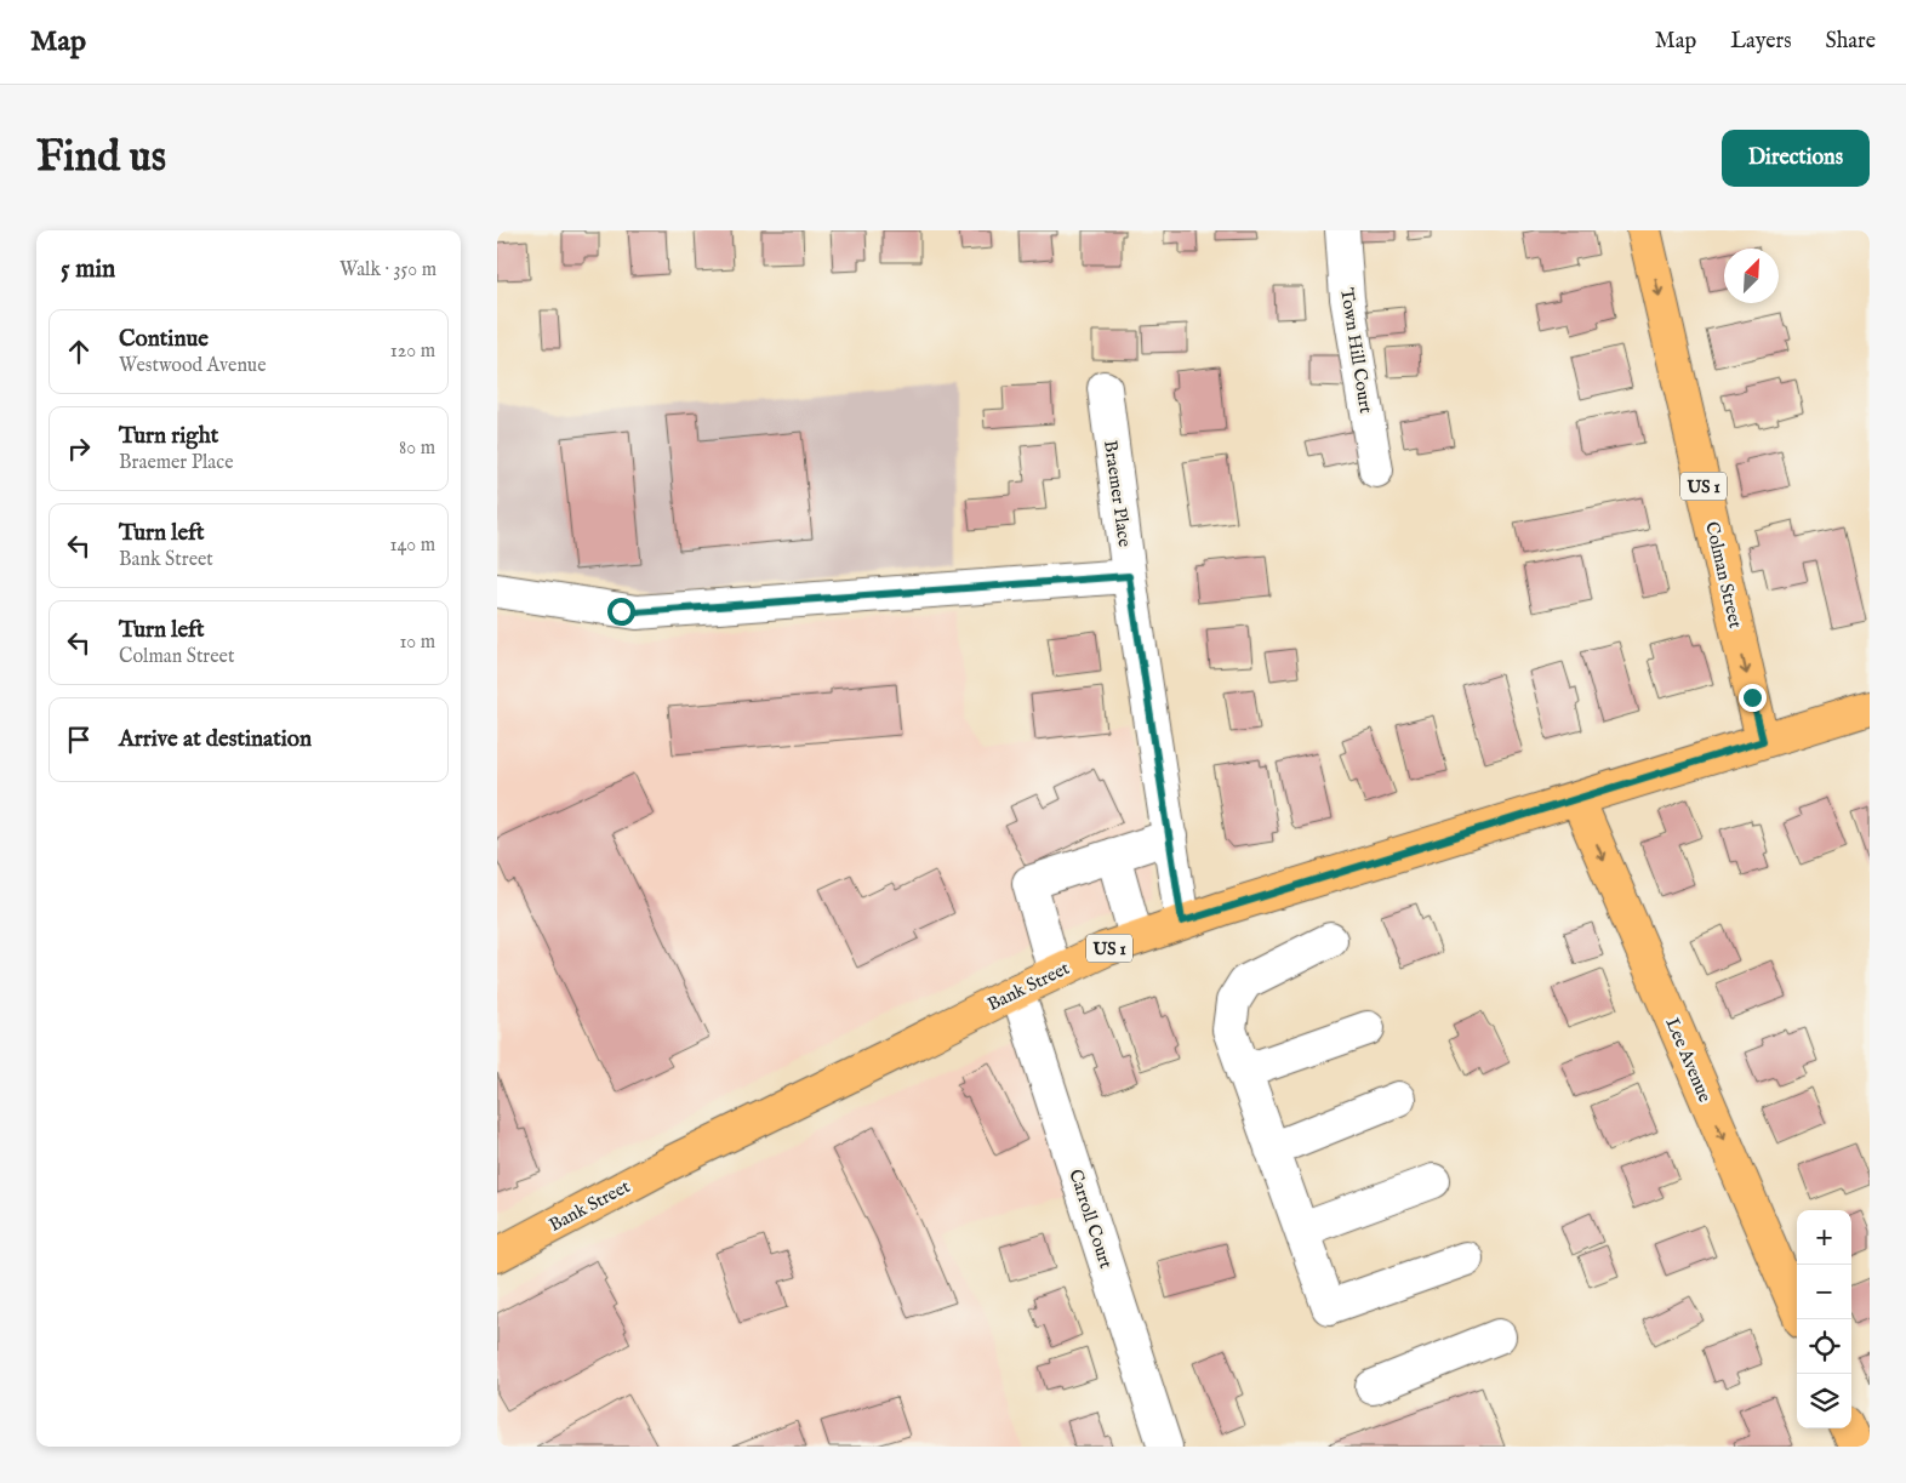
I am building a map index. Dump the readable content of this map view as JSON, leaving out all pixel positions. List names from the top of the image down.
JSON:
{
  "streets": {
    "main road": [
      "US 1",
      "Colman Street",
      "Bank Street",
      "Lee Avenue"
    ],
    "street": ["Town Hill Court", "Braemer Place", "Carroll Court"]
  },
  "crossings": [
    ["Braemer Place", "Bank Street"],
    ["Colman Street", "Bank Street"],
    ["Bank Street", "Lee Avenue"],
    ["Bank Street", "Carroll Court"]
  ],
  "one_way": ["Colman Street", "Lee Avenue"],
  "north": "top right",
  "page": {
    "header": "Map",
    "nav": ["Map", "Layers", "Share"],
    "buttons": "Directions",
    "title": "Find us",
    "heading": ["5 min", "Walk · 350 m"],
    "list": [
      ["Continue", "Westwood Avenue", "120 m"],
      ["Turn right", "Braemer Place", "80 m"],
      ["Turn left", "Bank Street", "140 m"],
      ["Turn left", "Colman Street", "10 m"],
      "Arrive at destination"
    ],
    "map_buttons": ["+", "−"]
  }
}
